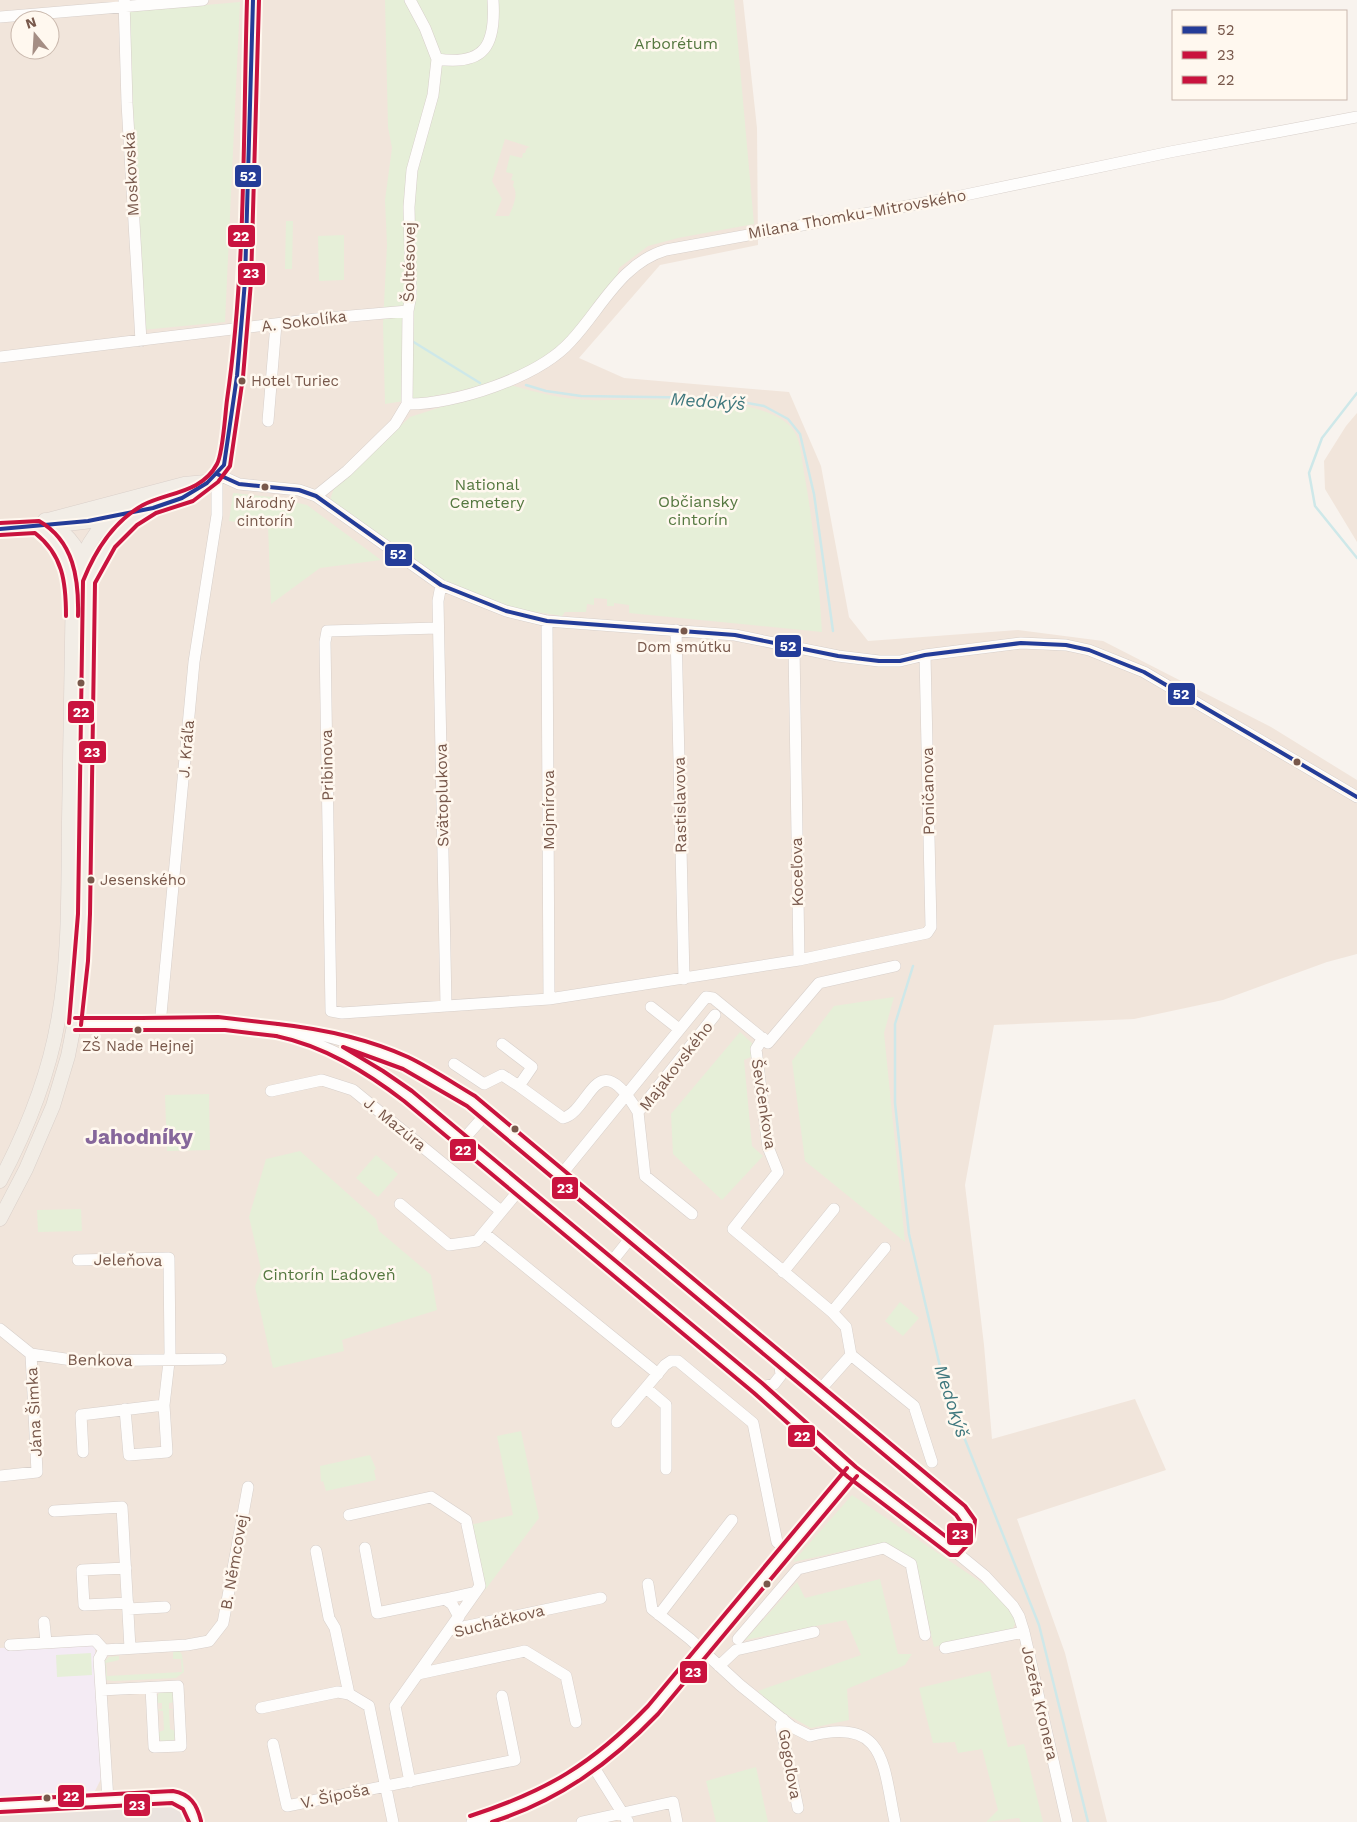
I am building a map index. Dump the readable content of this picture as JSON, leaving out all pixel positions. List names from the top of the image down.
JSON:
{
  "streets": {
    "street": [
      "Moskovská",
      "Milana Thomku-Mitrovského",
      "Šoltésovej",
      "A. Sokolíka",
      "J. Kráľa",
      "Pribinova",
      "Poničanova",
      "Svätoplukova",
      "Rastislavova",
      "Mojmírova",
      "Koceľova",
      "Majakovského",
      "Ševčenkova",
      "J. Mazúra",
      "Jeleňova",
      "Benkova",
      "Jána Šimka",
      "B. Němcovej",
      "Sucháčkova",
      "Jozefa Kronera",
      "Gogoľova",
      "V. Šípoša"
    ]
  },
  "crossings": [
    ["Moskovská", "A. Sokolíka"],
    ["Milana Thomku-Mitrovského", "Šoltésovej"],
    ["Šoltésovej", "A. Sokolíka"],
    ["Pribinova", "Svätoplukova"],
    ["Poničanova", "Koceľova"],
    ["Jeleňova", "Benkova"],
    ["Benkova", "Jána Šimka"]
  ],
  "districts": ["Jahodníky"],
  "water": ["Medokýš"],
  "parks": [
    "Arborétum",
    "National Cemetery",
    "Občiansky cintorín",
    "Cintorín Ľadoveň"
  ],
  "places": [
    "Hotel Turiec",
    "Národný cintorín",
    "Dom smútku",
    "Jesenského",
    "ZŠ Nade Hejnej"
  ],
  "lines": ["transit line 52", "transit line 23", "transit line 22"],
  "legend": ["52", "23", "22"],
  "north": "top"
}
